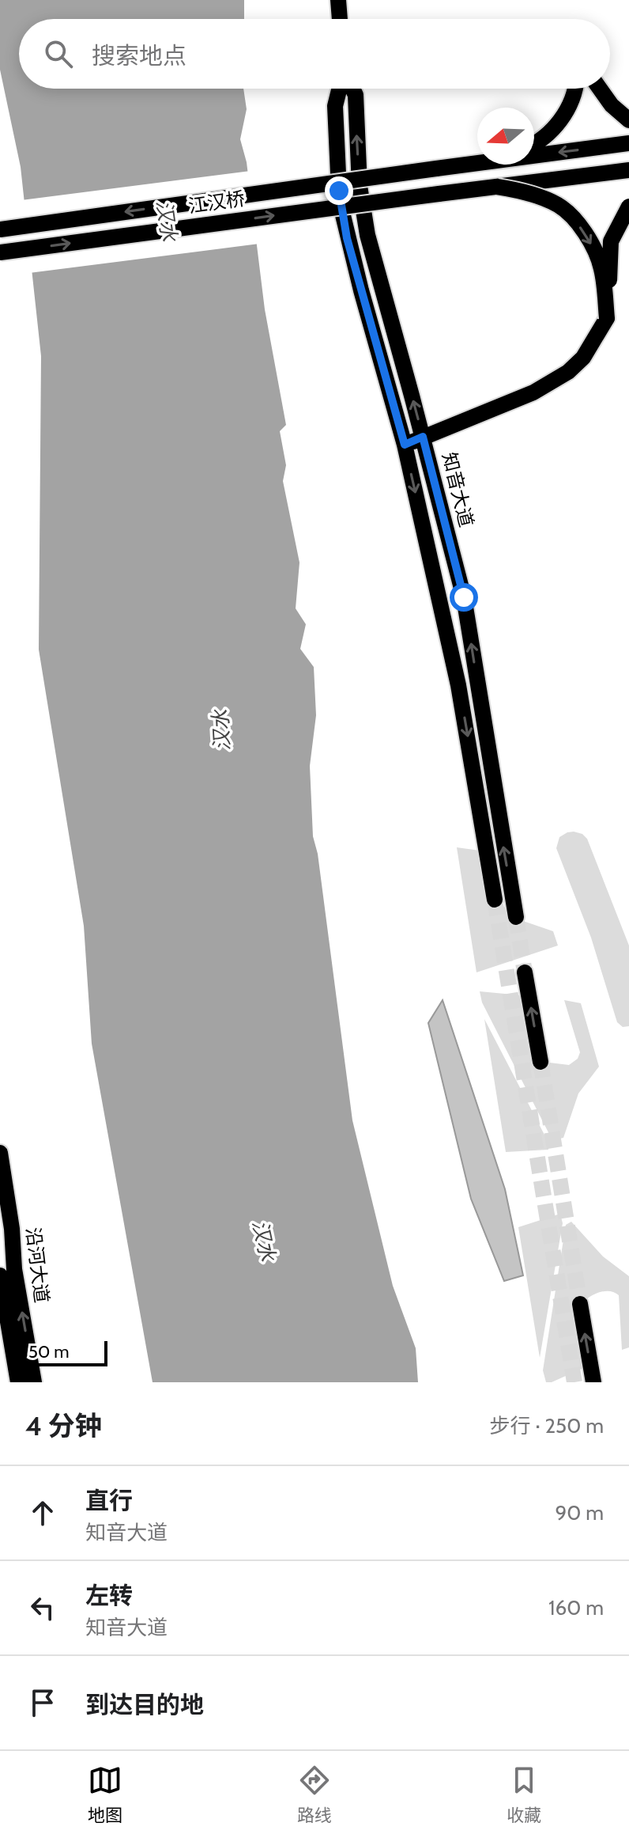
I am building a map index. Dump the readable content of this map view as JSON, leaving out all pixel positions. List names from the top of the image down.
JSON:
{
  "streets": {
    "main road": ["江汉桥", "知音大道", "沿河大道"]
  },
  "water": ["汉水"],
  "scale_bar": "50 m",
  "north": "left",
  "page": {
    "search": "搜索地点",
    "scale": "50 m",
    "heading": ["4 分钟", "步行 · 250 m"],
    "list": [
      ["直行", "知音大道", "90 m"],
      ["左转", "知音大道", "160 m"],
      "到达目的地"
    ],
    "nav": ["地图", "路线", "收藏"]
  }
}
